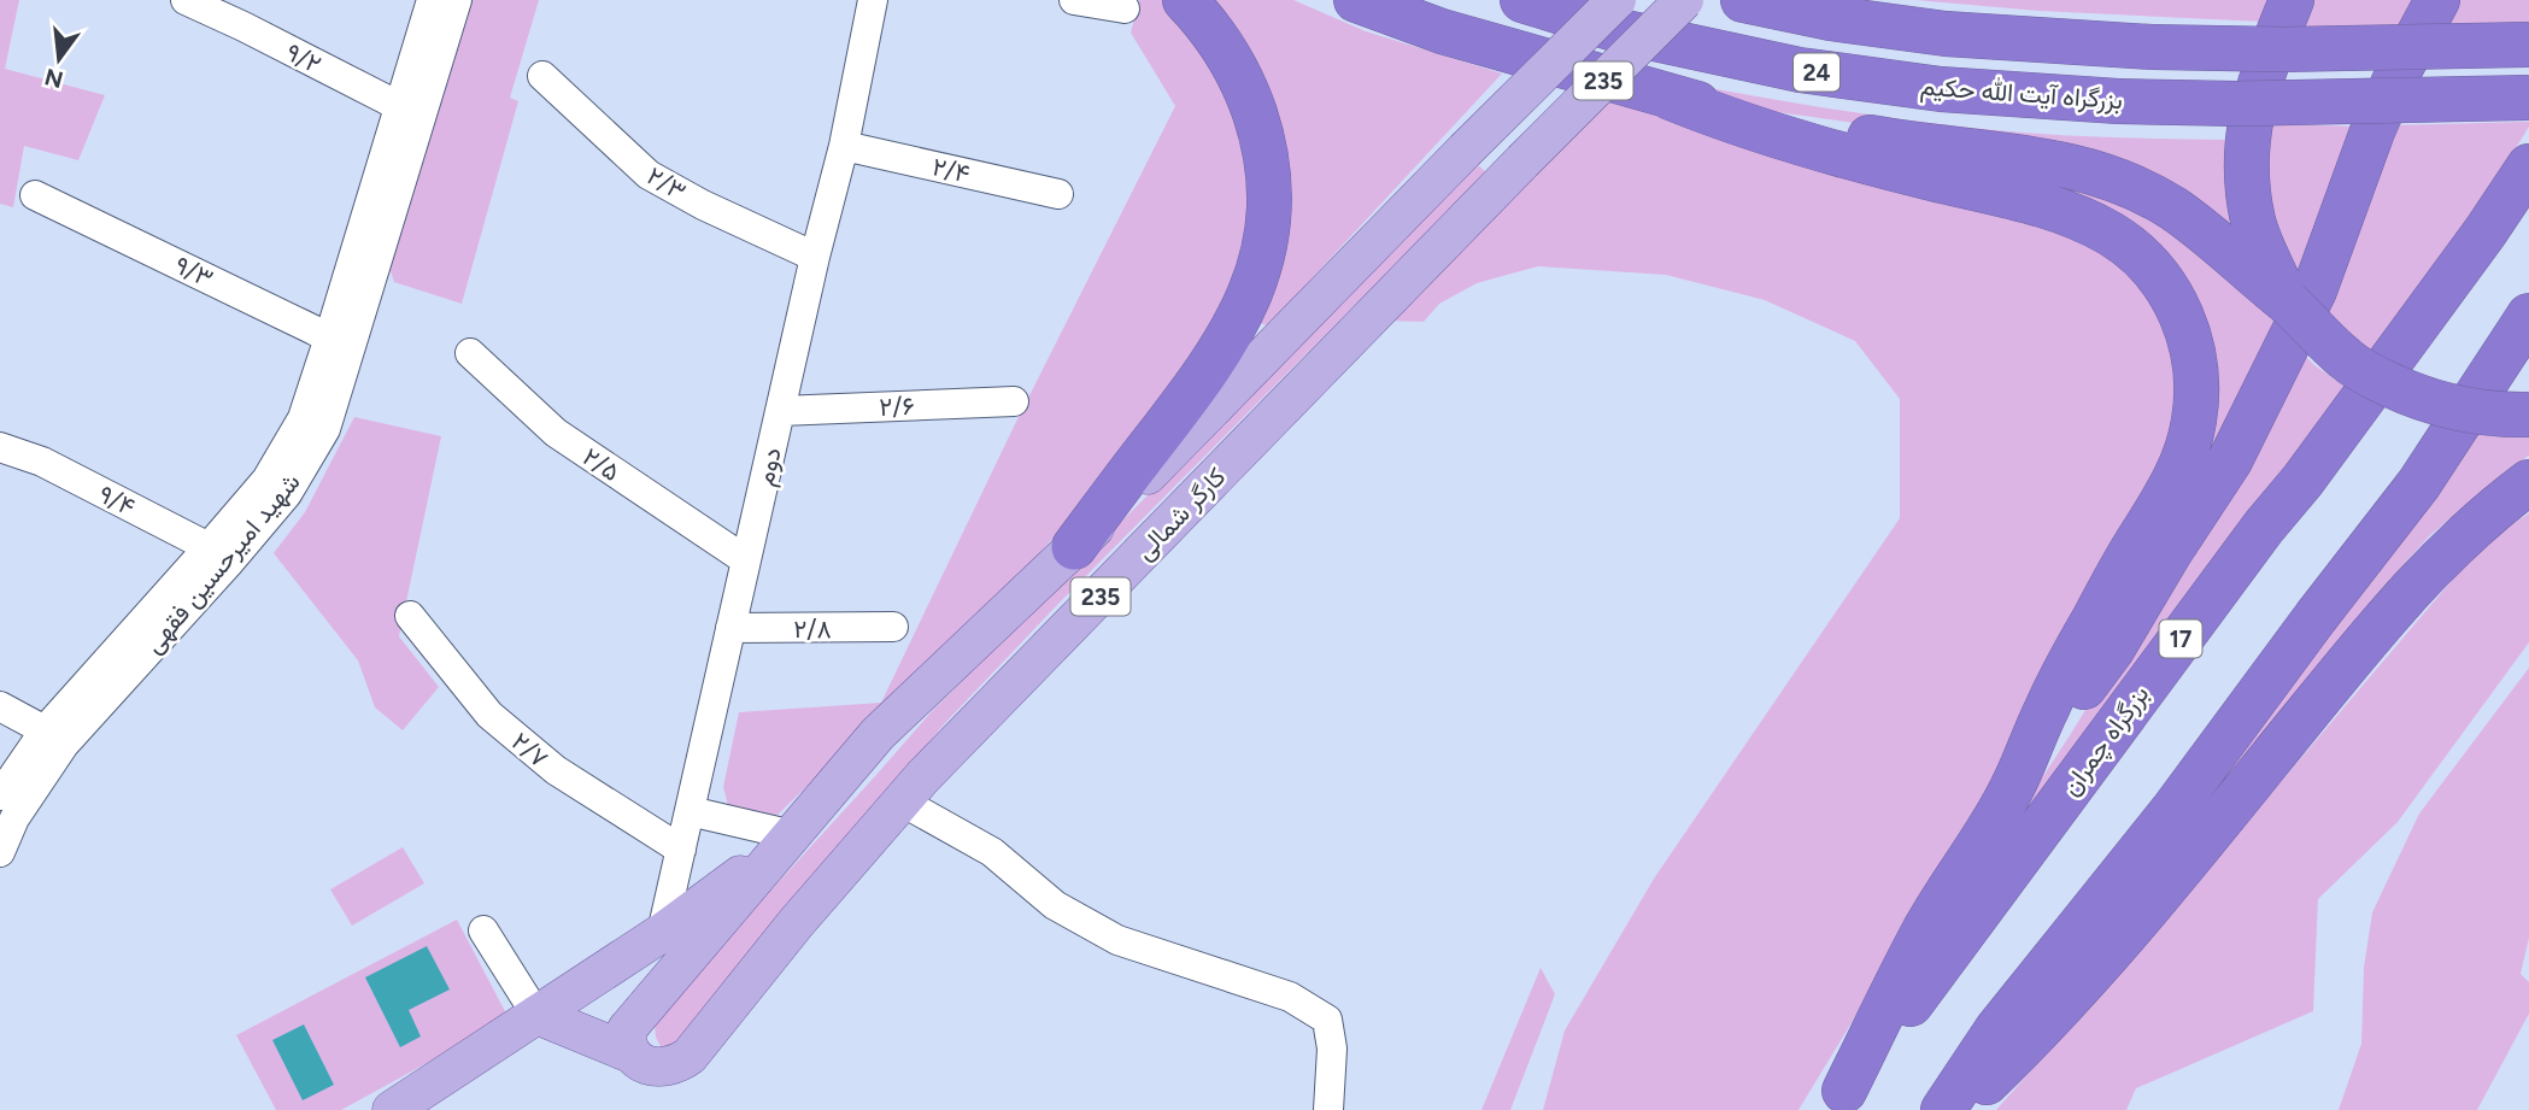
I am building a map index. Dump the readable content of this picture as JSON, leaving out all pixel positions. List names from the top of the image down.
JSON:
{
  "streets": {
    "highway": [
      "24",
      "بزرگراه آیت الله حکیم",
      "17",
      "بزرگراه چمران"
    ],
    "main road": ["235", "کارگر شمالی"],
    "street": [
      "۹/۲",
      "۲/۴",
      "۲/۳",
      "۹/۳",
      "۲/۶",
      "۲/۵",
      "دوم",
      "۹/۴",
      "شهید امیرحسین فقهی",
      "۲/۸",
      "۲/۷"
    ]
  },
  "crossings": [
    ["۹/۲", "شهید امیرحسین فقهی"],
    ["۲/۴", "دوم"],
    ["۲/۳", "دوم"],
    ["۹/۳", "شهید امیرحسین فقهی"],
    ["۲/۶", "دوم"],
    ["۲/۵", "دوم"],
    ["دوم", "۲/۸"],
    ["دوم", "۲/۷"],
    ["۹/۴", "شهید امیرحسین فقهی"]
  ],
  "north": "bottom"
}
